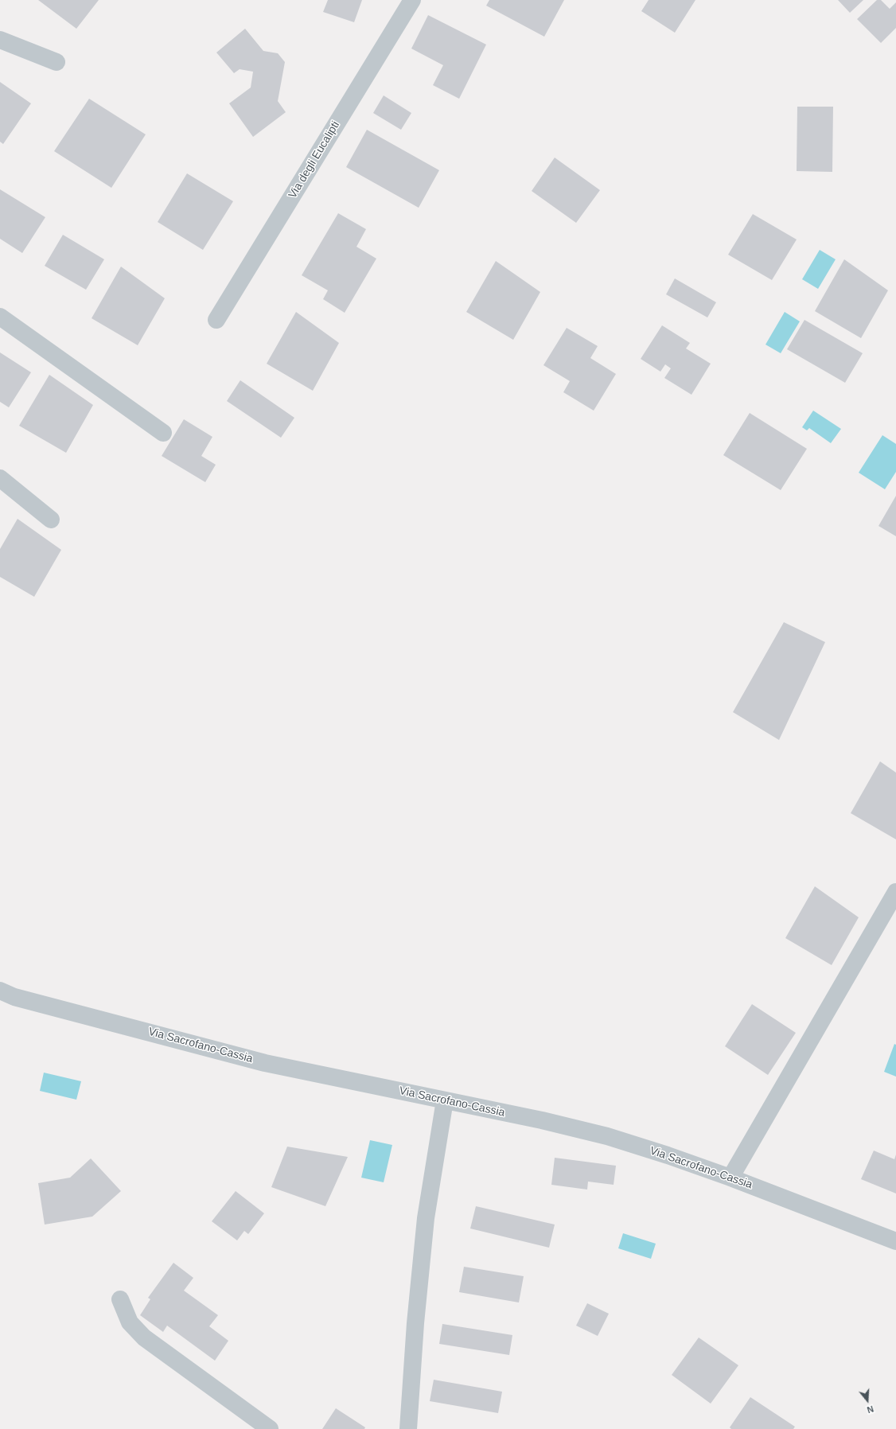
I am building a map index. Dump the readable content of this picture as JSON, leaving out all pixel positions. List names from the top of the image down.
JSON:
{
  "streets": {
    "street": ["Via degli Eucalipti", "Via Sacrofano-Cassia"]
  },
  "north": "bottom"
}
